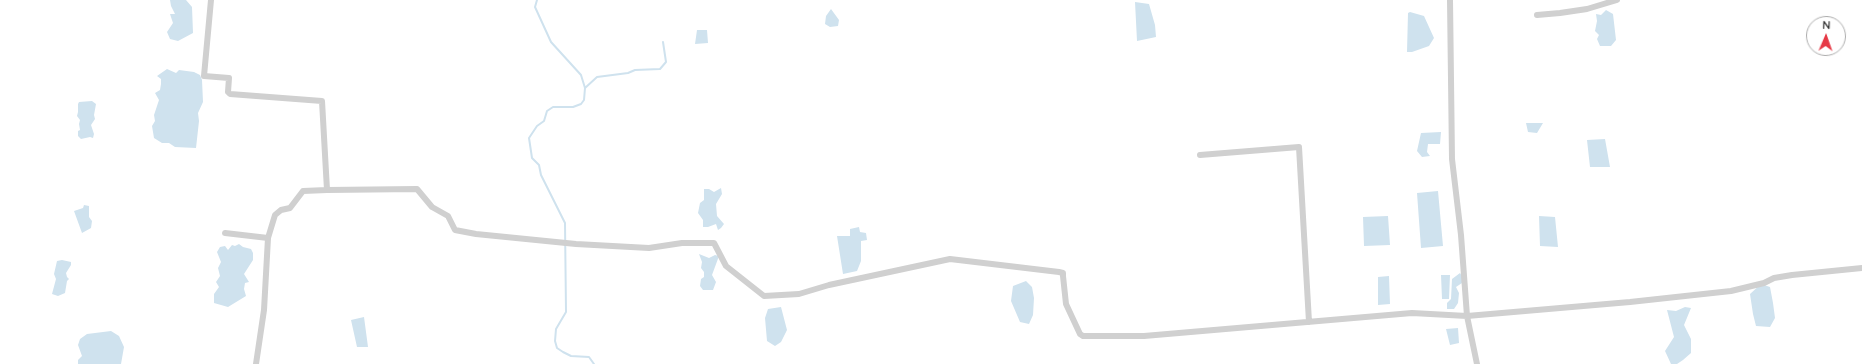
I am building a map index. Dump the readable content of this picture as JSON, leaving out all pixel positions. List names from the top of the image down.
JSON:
{
  "north": "top"
}
